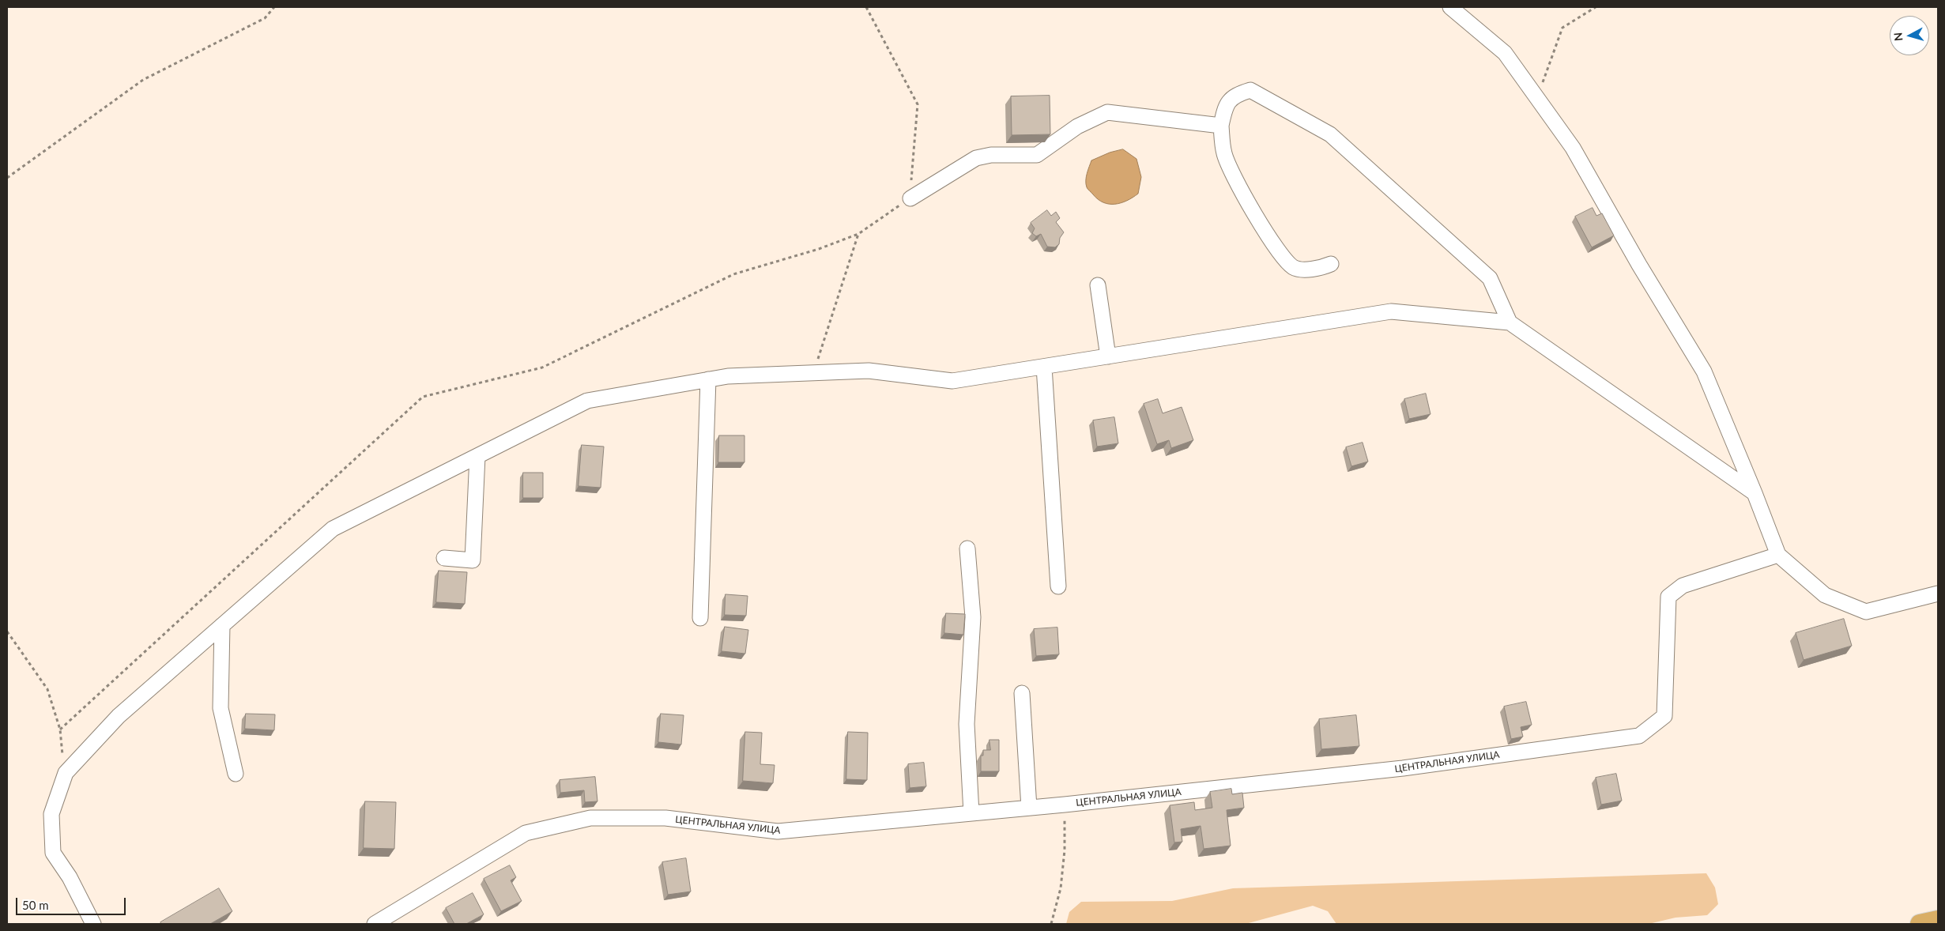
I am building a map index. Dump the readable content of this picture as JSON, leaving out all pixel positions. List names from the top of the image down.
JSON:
{
  "streets": {
    "street": ["ЦЕНТРАЛЬНАЯ УЛИЦА"]
  },
  "scale_bar": "50 m",
  "north": "left"
}
